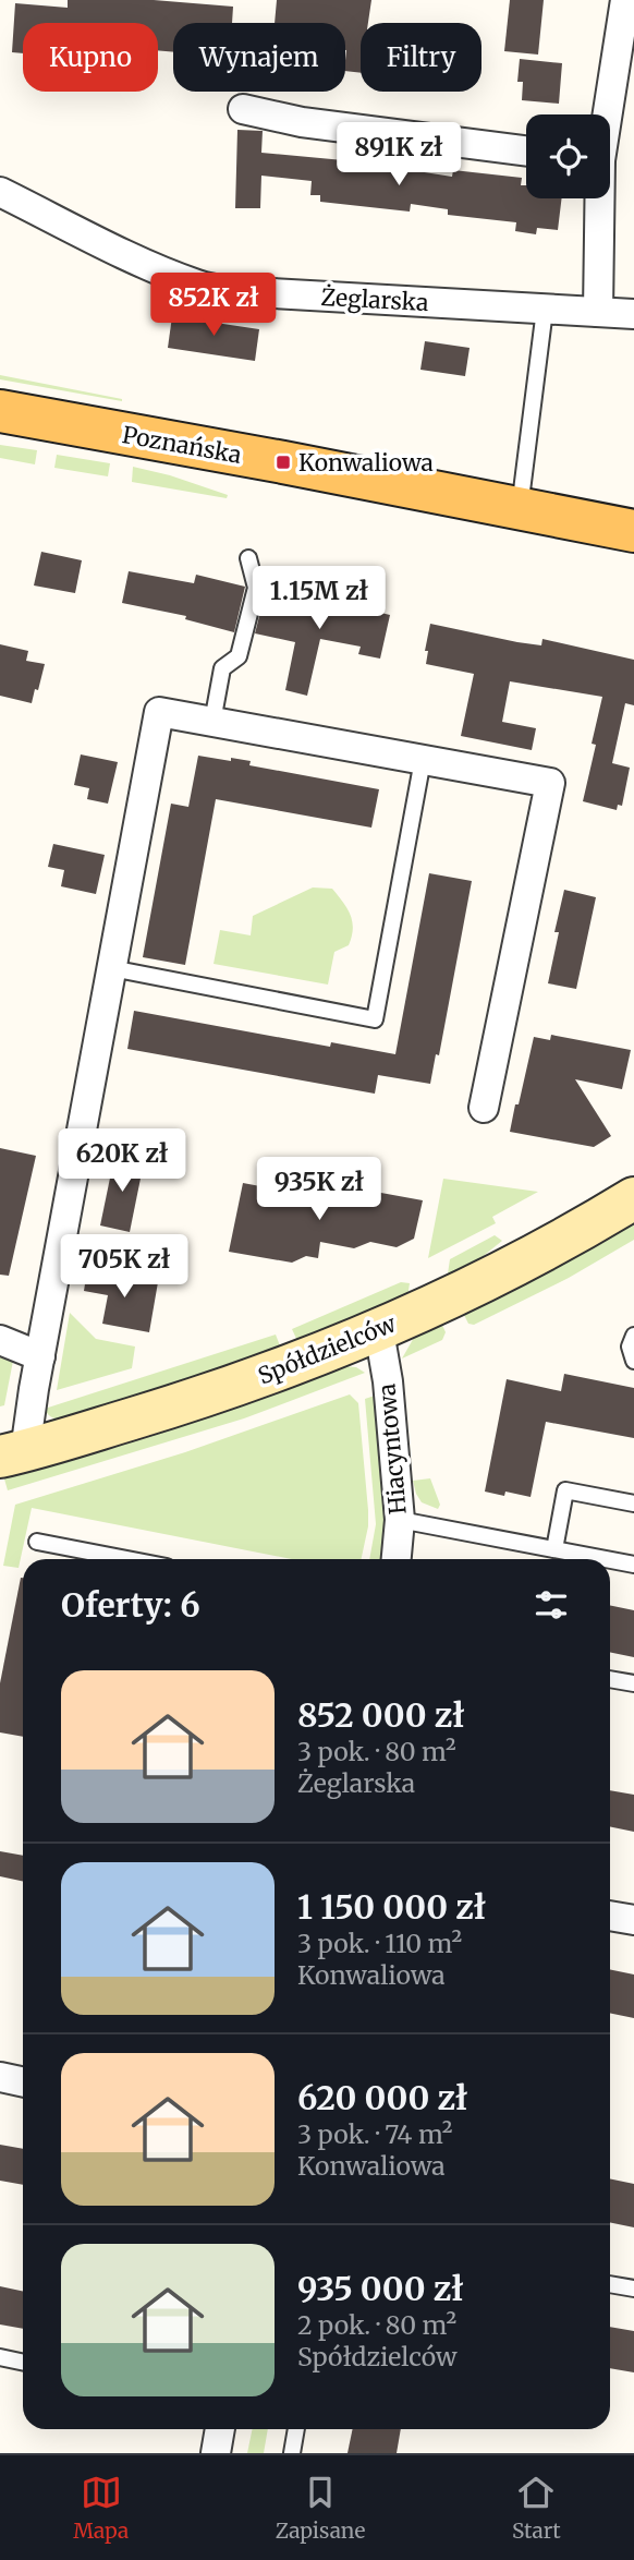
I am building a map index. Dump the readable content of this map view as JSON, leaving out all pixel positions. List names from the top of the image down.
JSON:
{
  "streets": {
    "main road": ["Poznańska"],
    "street": ["Żeglarska", "Spółdzielców", "Hiacyntowa"]
  },
  "crossings": [
    ["Spółdzielców", "Hiacyntowa"]
  ],
  "places": {
    "transit": ["Konwaliowa"]
  },
  "page": {
    "chip": ["Kupno", "Wynajem", "Filtry"],
    "price": [
      "891K zł",
      "852K zł",
      "1.15M zł",
      "620K zł",
      "935K zł",
      "705K zł"
    ],
    "heading": "Oferty: 6",
    "list": [
      {
        "name": "852 000 zł",
        "note": "3 pok. · 80 m² · Żeglarska"
      },
      {
        "name": "1 150 000 zł",
        "note": "3 pok. · 110 m² · Konwaliowa"
      },
      {
        "name": "620 000 zł",
        "note": "3 pok. · 74 m² · Konwaliowa"
      },
      {
        "name": "935 000 zł",
        "note": "2 pok. · 80 m² · Spółdzielców"
      }
    ],
    "tabs": ["Mapa", "Zapisane", "Start"]
  }
}
